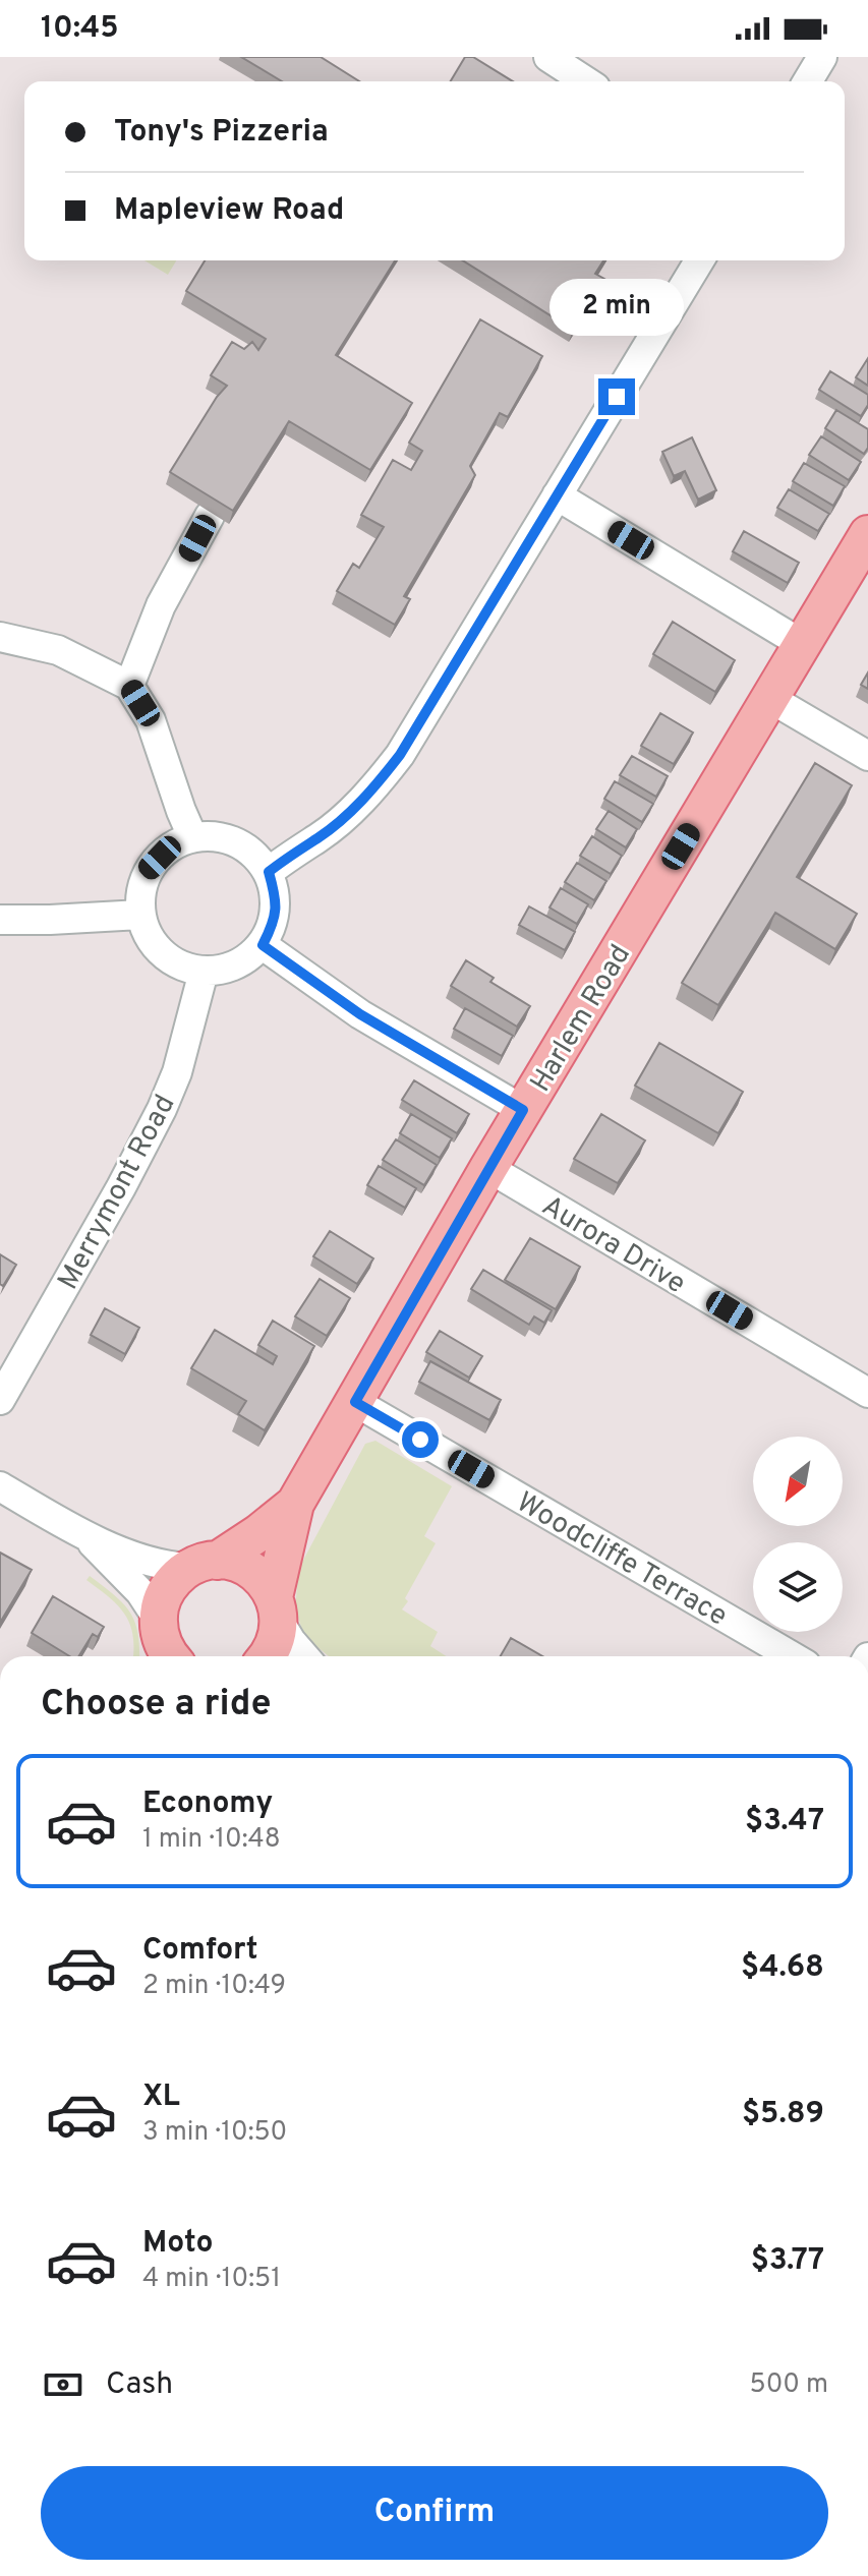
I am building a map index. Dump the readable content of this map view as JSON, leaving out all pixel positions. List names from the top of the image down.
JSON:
{
  "streets": {
    "main road": ["Harlem Road"],
    "street": ["Merrymont Road", "Aurora Drive", "Woodcliffe Terrace"]
  },
  "crossings": [
    ["Harlem Road", "Aurora Drive"],
    ["Harlem Road", "Woodcliffe Terrace"]
  ],
  "north": "bottom left",
  "page": {
    "status": "10:45",
    "banner": ["Tony's Pizzeria", "Mapleview Road"],
    "bubble": "2 min",
    "heading": "Choose a ride",
    "list": [
      {
        "name": "Economy",
        "note": "1 min · 10:48",
        "value": "$3.47"
      },
      {
        "name": "Comfort",
        "note": "2 min · 10:49",
        "value": "$4.68"
      },
      {
        "name": "XL",
        "note": "3 min · 10:50",
        "value": "$5.89"
      },
      {
        "name": "Moto",
        "note": "4 min · 10:51",
        "value": "$3.77"
      }
    ],
    "pay": ["Cash", "500 m"],
    "buttons": "Confirm"
  }
}
